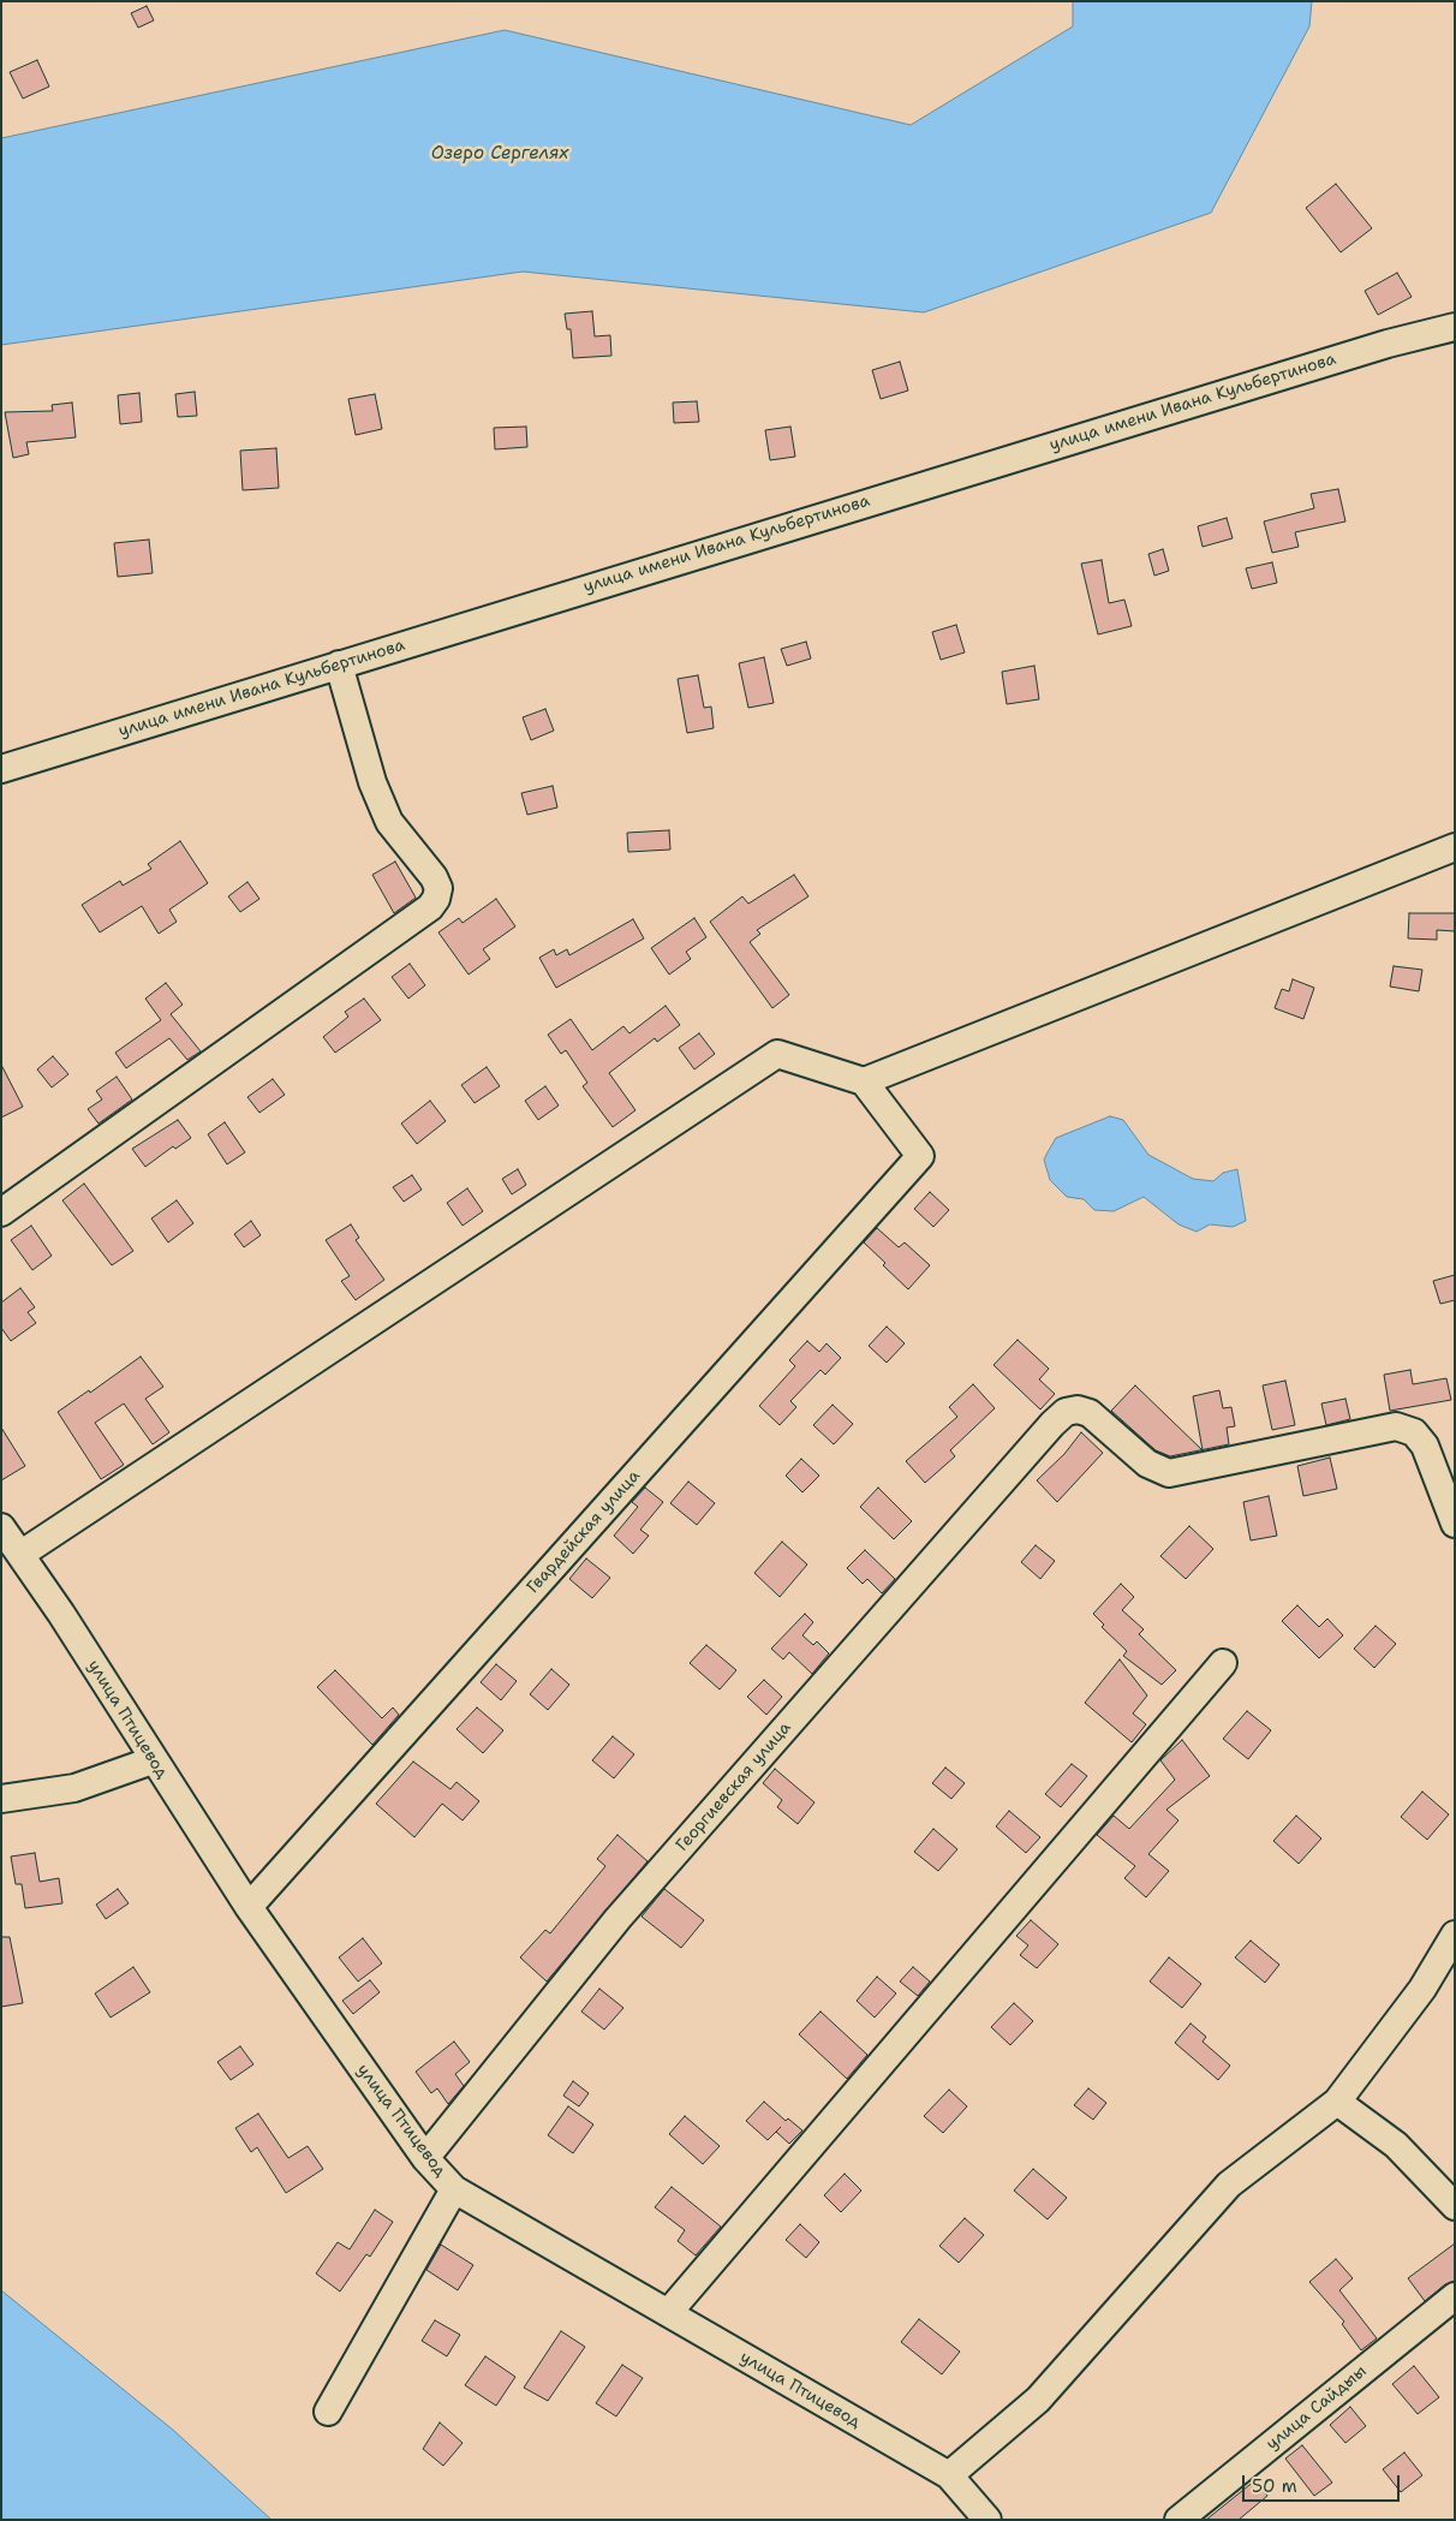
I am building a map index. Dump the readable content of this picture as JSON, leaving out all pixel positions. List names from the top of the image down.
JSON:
{
  "streets": {
    "street": [
      "улица имени Ивана Кульбертинова",
      "Гвардейская улица",
      "улица Птицевод",
      "Георгиевская улица",
      "улица Сайдыы"
    ]
  },
  "crossings": [
    ["Гвардейская улица", "улица Птицевод"],
    ["улица Птицевод", "Георгиевская улица"]
  ],
  "water": ["Озеро Сергелях"],
  "scale_bar": "50 m"
}
